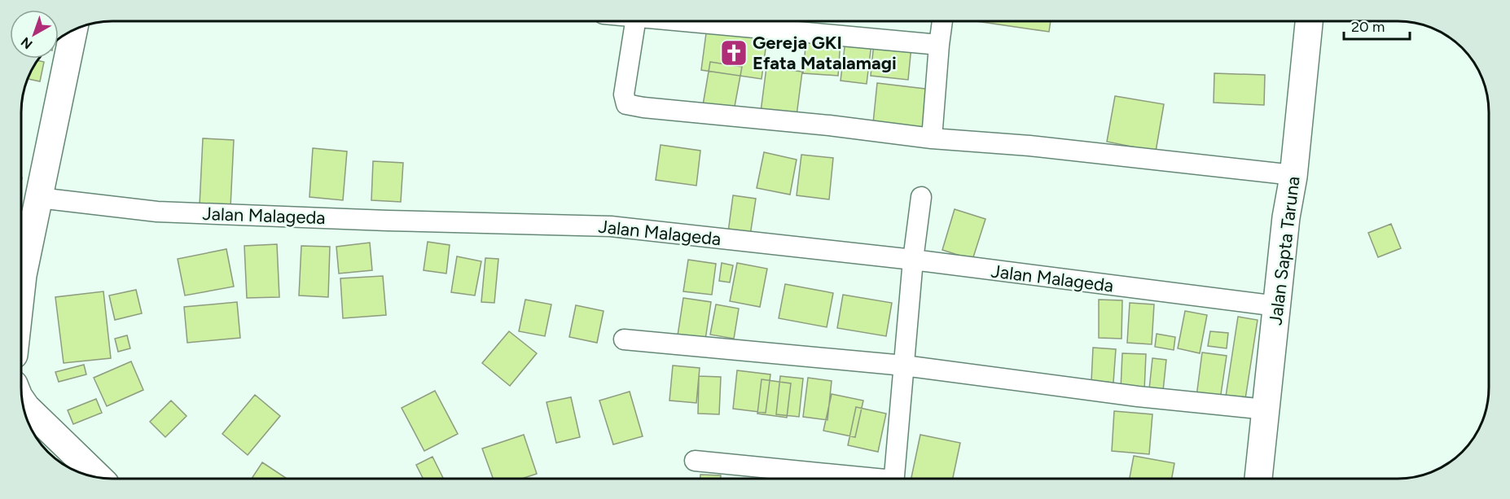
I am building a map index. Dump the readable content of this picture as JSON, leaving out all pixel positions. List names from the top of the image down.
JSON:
{
  "streets": {
    "street": ["Jalan Malageda", "Jalan Sapta Taruna"]
  },
  "crossings": [
    ["Jalan Malageda", "Jalan Sapta Taruna"]
  ],
  "places": {
    "church": ["Gereja GKI Efata Matalamagi"]
  },
  "scale_bar": "20 m",
  "north": "bottom left"
}
